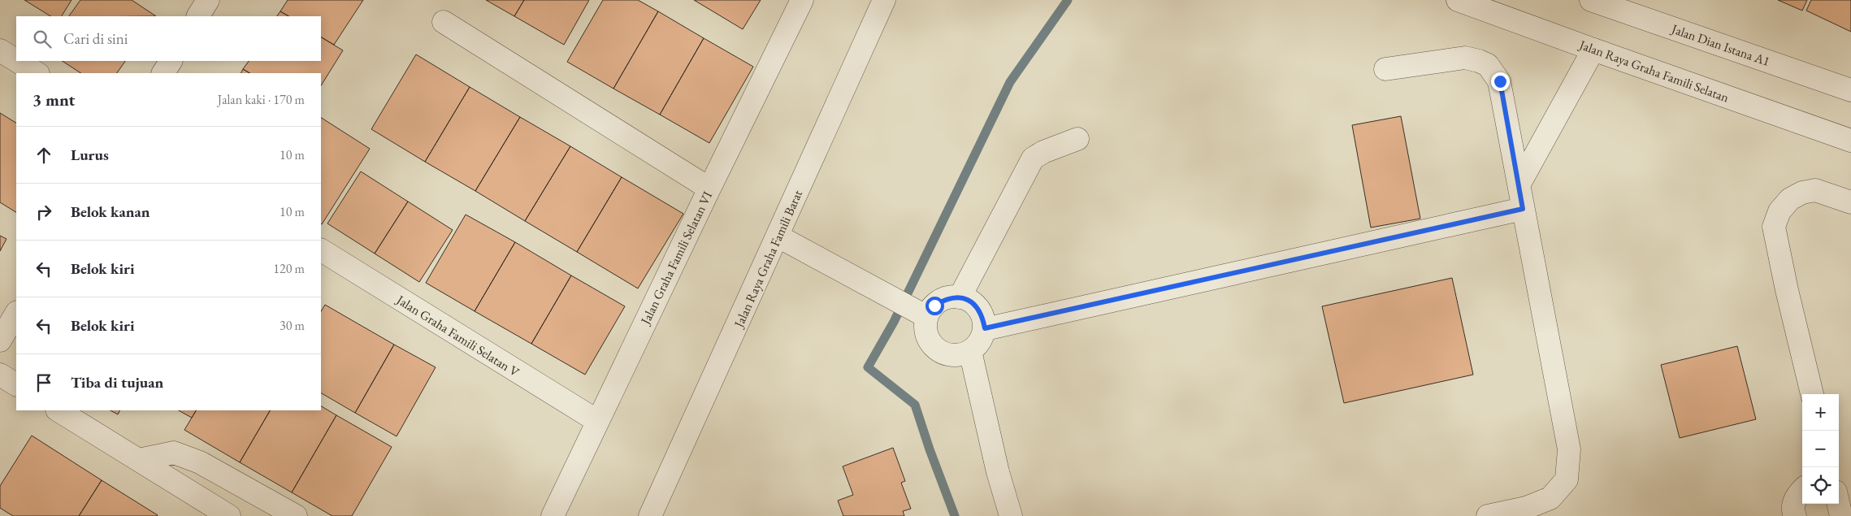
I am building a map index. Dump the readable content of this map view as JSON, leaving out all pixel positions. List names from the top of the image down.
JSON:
{
  "streets": {
    "street": [
      "Jalan Dian Istana A1",
      "Jalan Raya Graha Famili Selatan",
      "Jalan Graha Famili Selatan VI",
      "Jalan Raya Graha Famili Barat",
      "Jalan Graha Famili Selatan V"
    ]
  },
  "crossings": [
    ["Jalan Graha Famili Selatan VI", "Jalan Graha Famili Selatan V"]
  ],
  "page": {
    "search": "Cari di sini",
    "heading": ["3 mnt", "Jalan kaki · 170 m"],
    "list": [
      ["Lurus", "10 m"],
      ["Belok kanan", "10 m"],
      ["Belok kiri", "120 m"],
      ["Belok kiri", "30 m"],
      "Tiba di tujuan"
    ],
    "map_buttons": ["+", "−"]
  }
}
